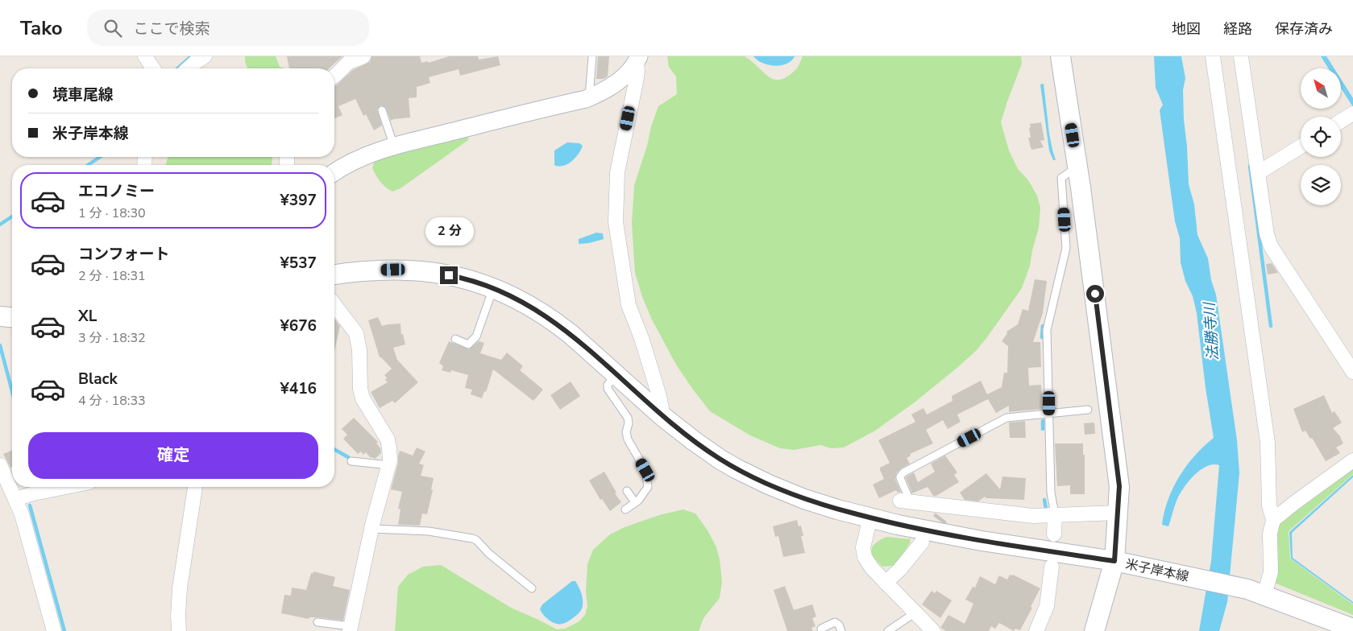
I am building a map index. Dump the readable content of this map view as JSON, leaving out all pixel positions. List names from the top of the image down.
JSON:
{
  "streets": {
    "main road": ["米子岸本線"]
  },
  "water": ["法勝寺川"],
  "north": "top left",
  "page": {
    "header": "Tako",
    "search": "ここで検索",
    "nav": ["地図", "経路", "保存済み"],
    "banner": ["境車尾線", "米子岸本線"],
    "list": [
      {
        "name": "エコノミー",
        "note": "1 分 · 18:30",
        "value": "¥397"
      },
      {
        "name": "コンフォート",
        "note": "2 分 · 18:31",
        "value": "¥537"
      },
      {
        "name": "XL",
        "note": "3 分 · 18:32",
        "value": "¥676"
      },
      {
        "name": "Black",
        "note": "4 分 · 18:33",
        "value": "¥416"
      }
    ],
    "bubble": "2 分",
    "buttons": "確定"
  }
}
